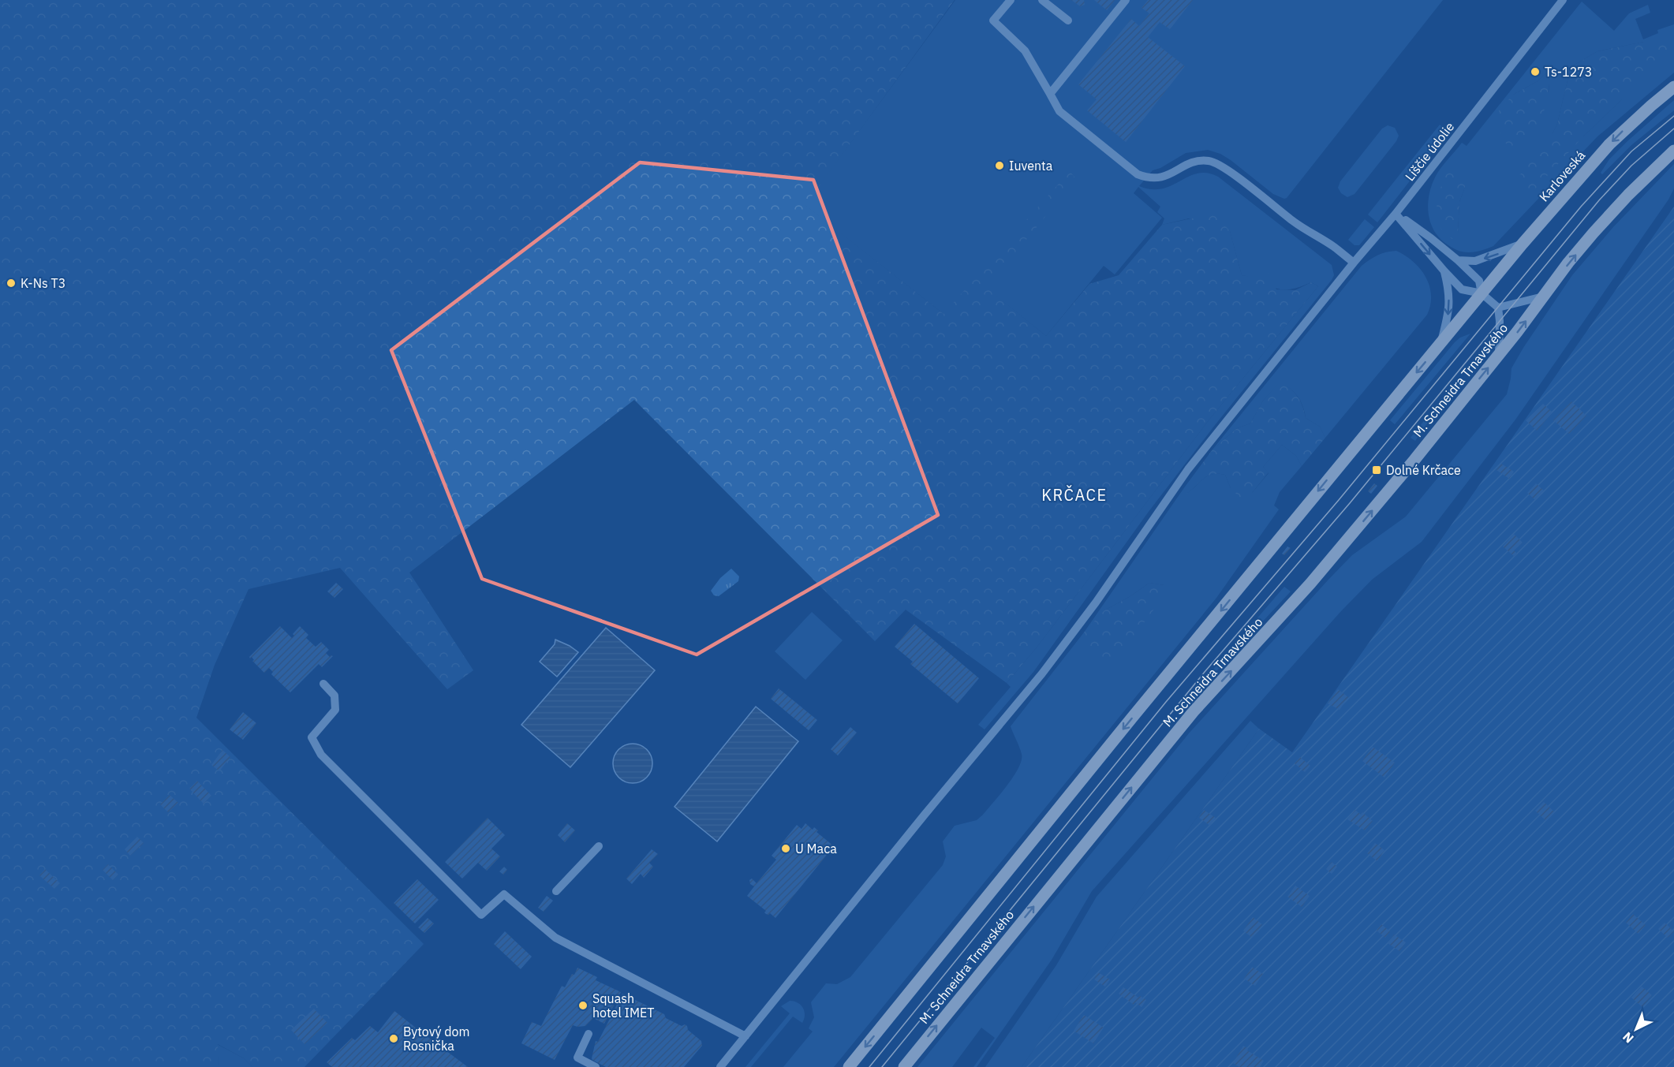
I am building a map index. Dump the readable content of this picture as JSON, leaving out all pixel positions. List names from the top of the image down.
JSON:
{
  "streets": {
    "main road": ["Karloveská", "M. Schneidra Trnavského"],
    "street": ["Líščie údolie"]
  },
  "districts": ["KRČACE"],
  "places": {
    "other": [
      "Ts-1273",
      "Iuventa",
      "K-Ns T3",
      "U Maca",
      "Squash hotel IMET",
      "Bytový dom Rosnička"
    ],
    "transit": ["Dolné Krčace"]
  },
  "north": "bottom left"
}
